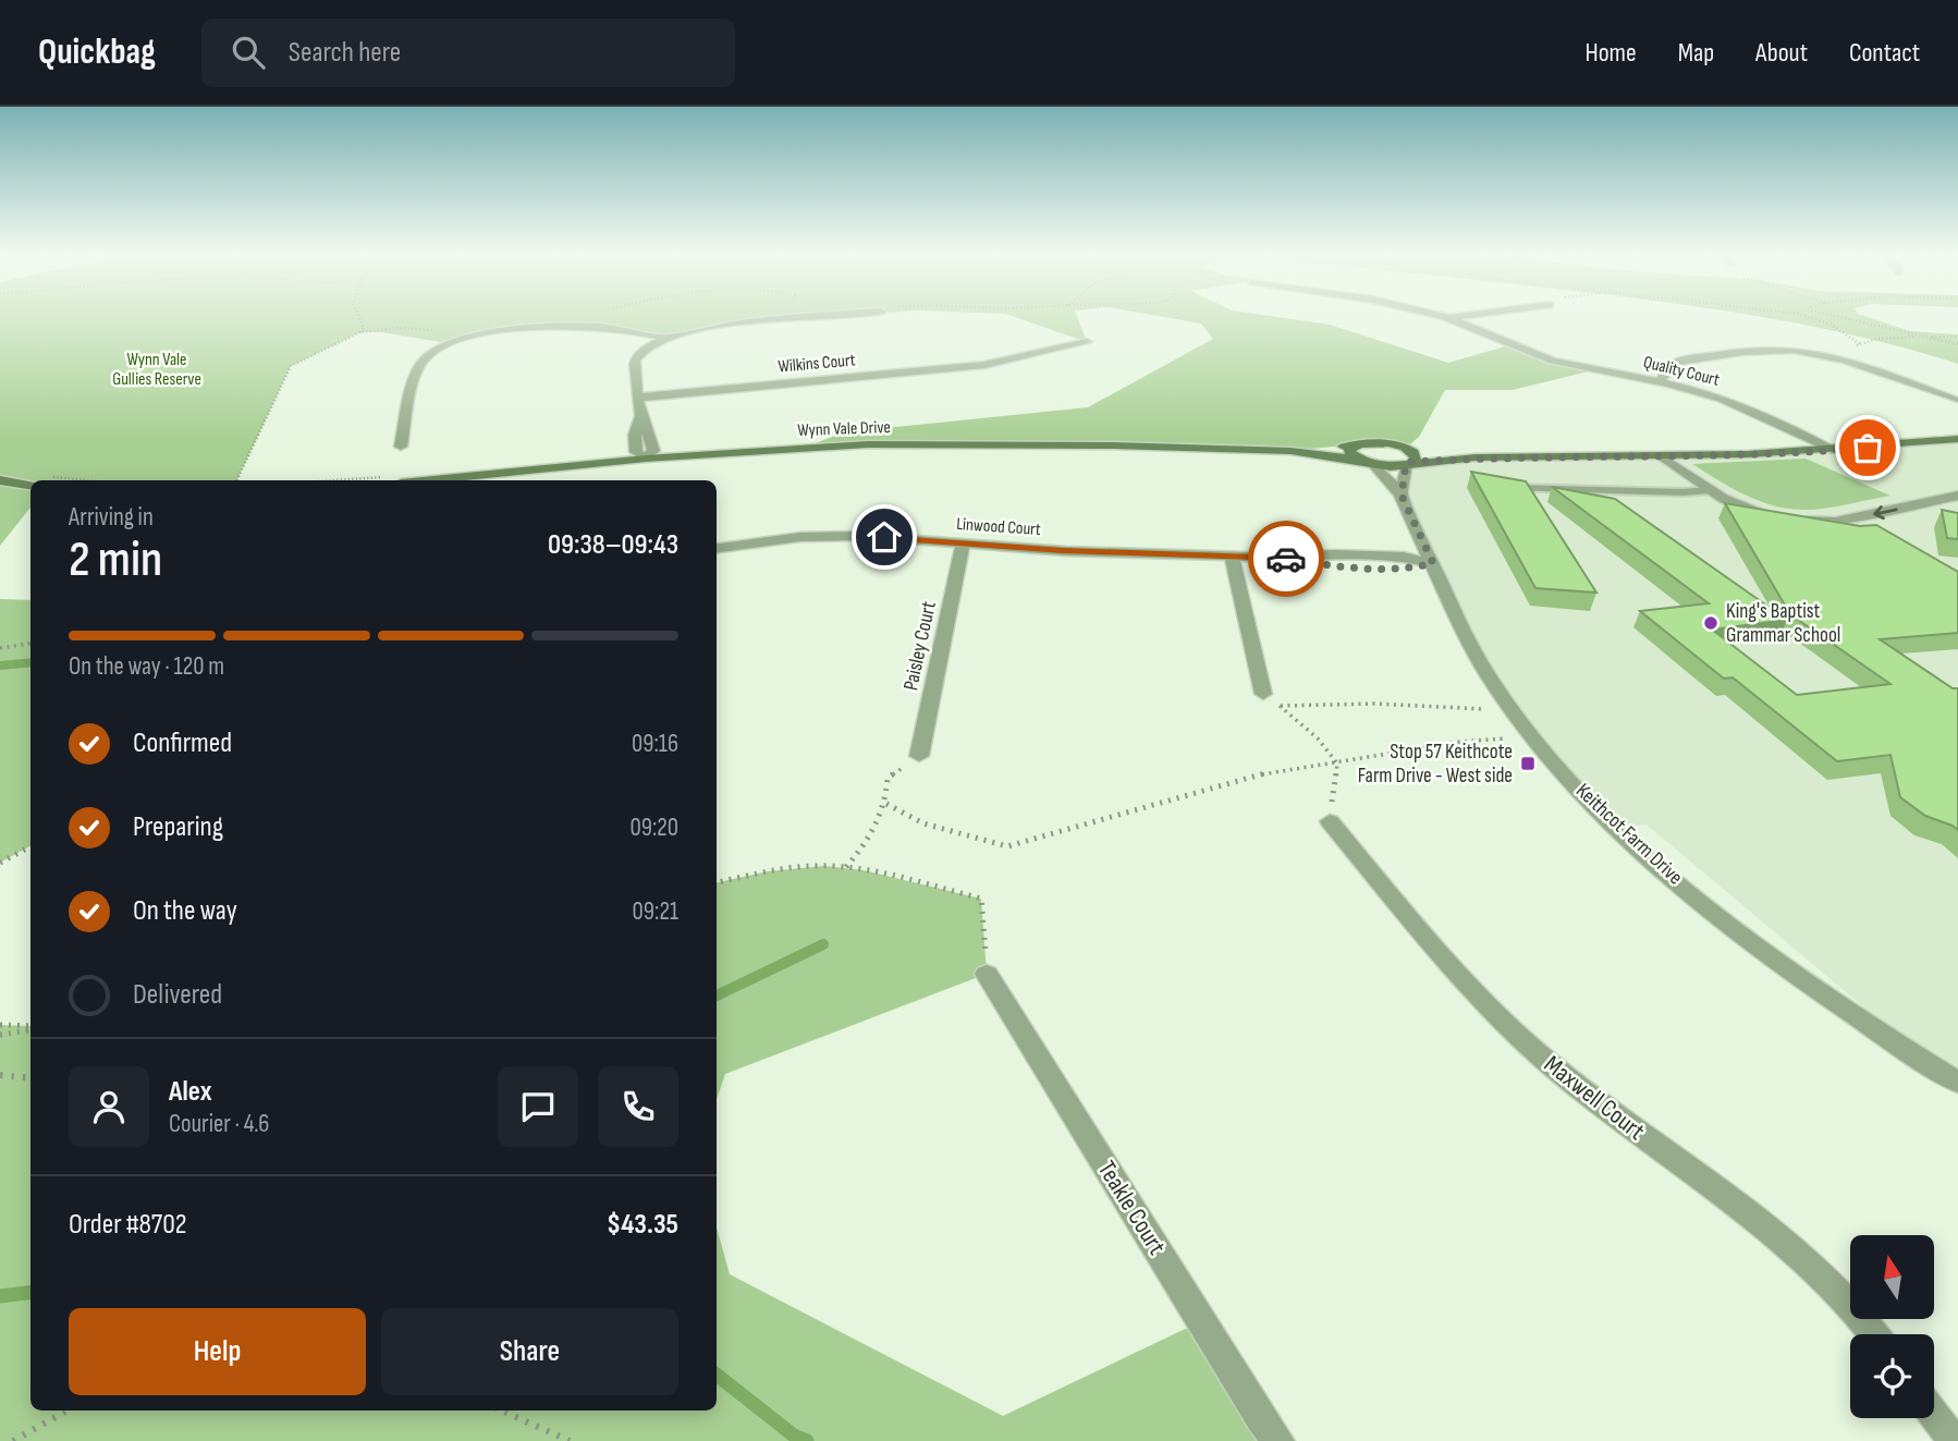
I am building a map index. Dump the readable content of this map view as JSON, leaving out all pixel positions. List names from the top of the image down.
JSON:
{
  "streets": {
    "main road": ["Wynn Vale Drive"],
    "street": [
      "Wilkins Court",
      "Quality Court",
      "Linwood Court",
      "Paisley Court",
      "Keithcot Farm Drive",
      "Maxwell Court",
      "Teakle Court"
    ]
  },
  "crossings": [
    ["Wynn Vale Drive", "Keithcot Farm Drive"],
    ["Linwood Court", "Paisley Court"],
    ["Linwood Court", "Keithcot Farm Drive"]
  ],
  "parks": ["Wynn Vale Gullies Reserve"],
  "places": {
    "other": ["King's Baptist Grammar School"],
    "transit": ["Stop 57 Keithcote Farm Drive - West side"]
  },
  "north": "top",
  "page": {
    "header": "Quickbag",
    "search": "Search here",
    "nav": [
      "Home",
      "Map",
      "About",
      "Contact"
    ],
    "heading": ["2 min", "Arriving in", "09:38–09:43"],
    "panel": [
      "Alex",
      "Courier · 4.6",
      "Order #8702",
      "$43.35"
    ],
    "bar": "On the way · 120 m",
    "list": [
      ["Confirmed", "09:16"],
      ["Preparing", "09:20"],
      ["On the way", "09:21"],
      "Delivered"
    ],
    "buttons": ["Help", "Share"]
  }
}
